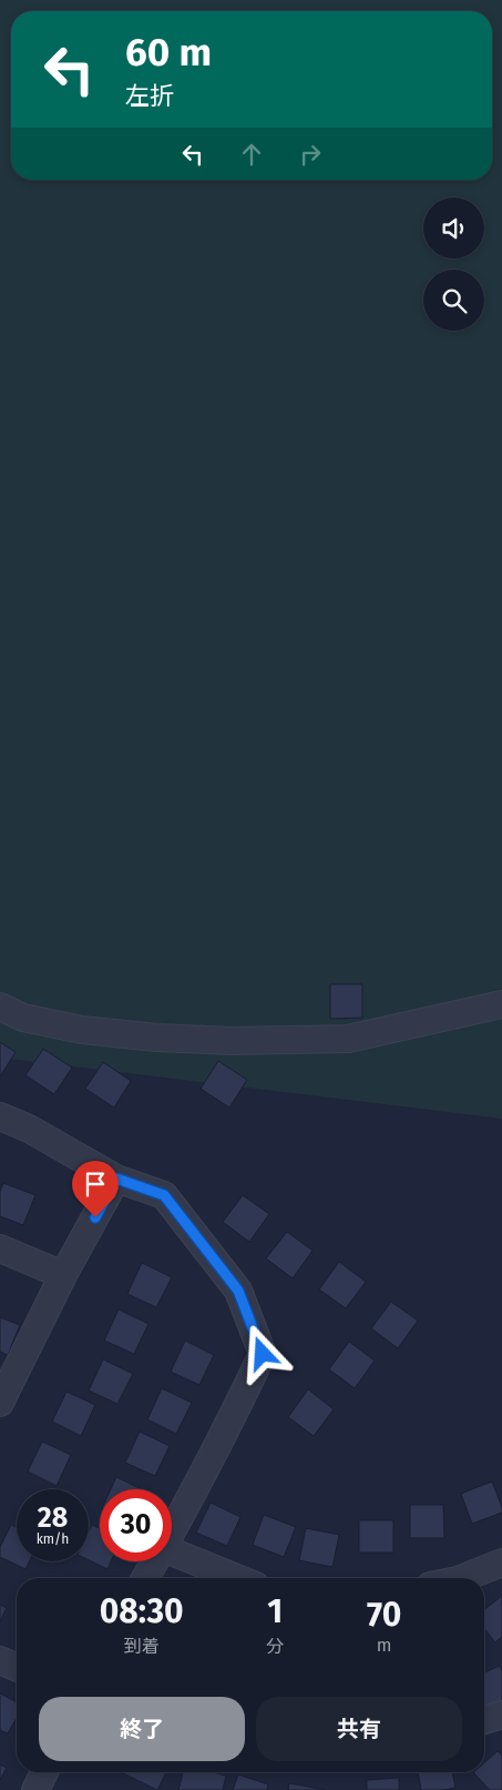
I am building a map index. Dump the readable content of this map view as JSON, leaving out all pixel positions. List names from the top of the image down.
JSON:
{
  "page": {
    "turn": ["60 m", "左折"],
    "speed": "28 km/h",
    "limit": "30",
    "eta": [
      "08:30",
      "到着",
      "1",
      "分",
      "70",
      "m"
    ],
    "buttons": ["終了", "共有"]
  }
}
